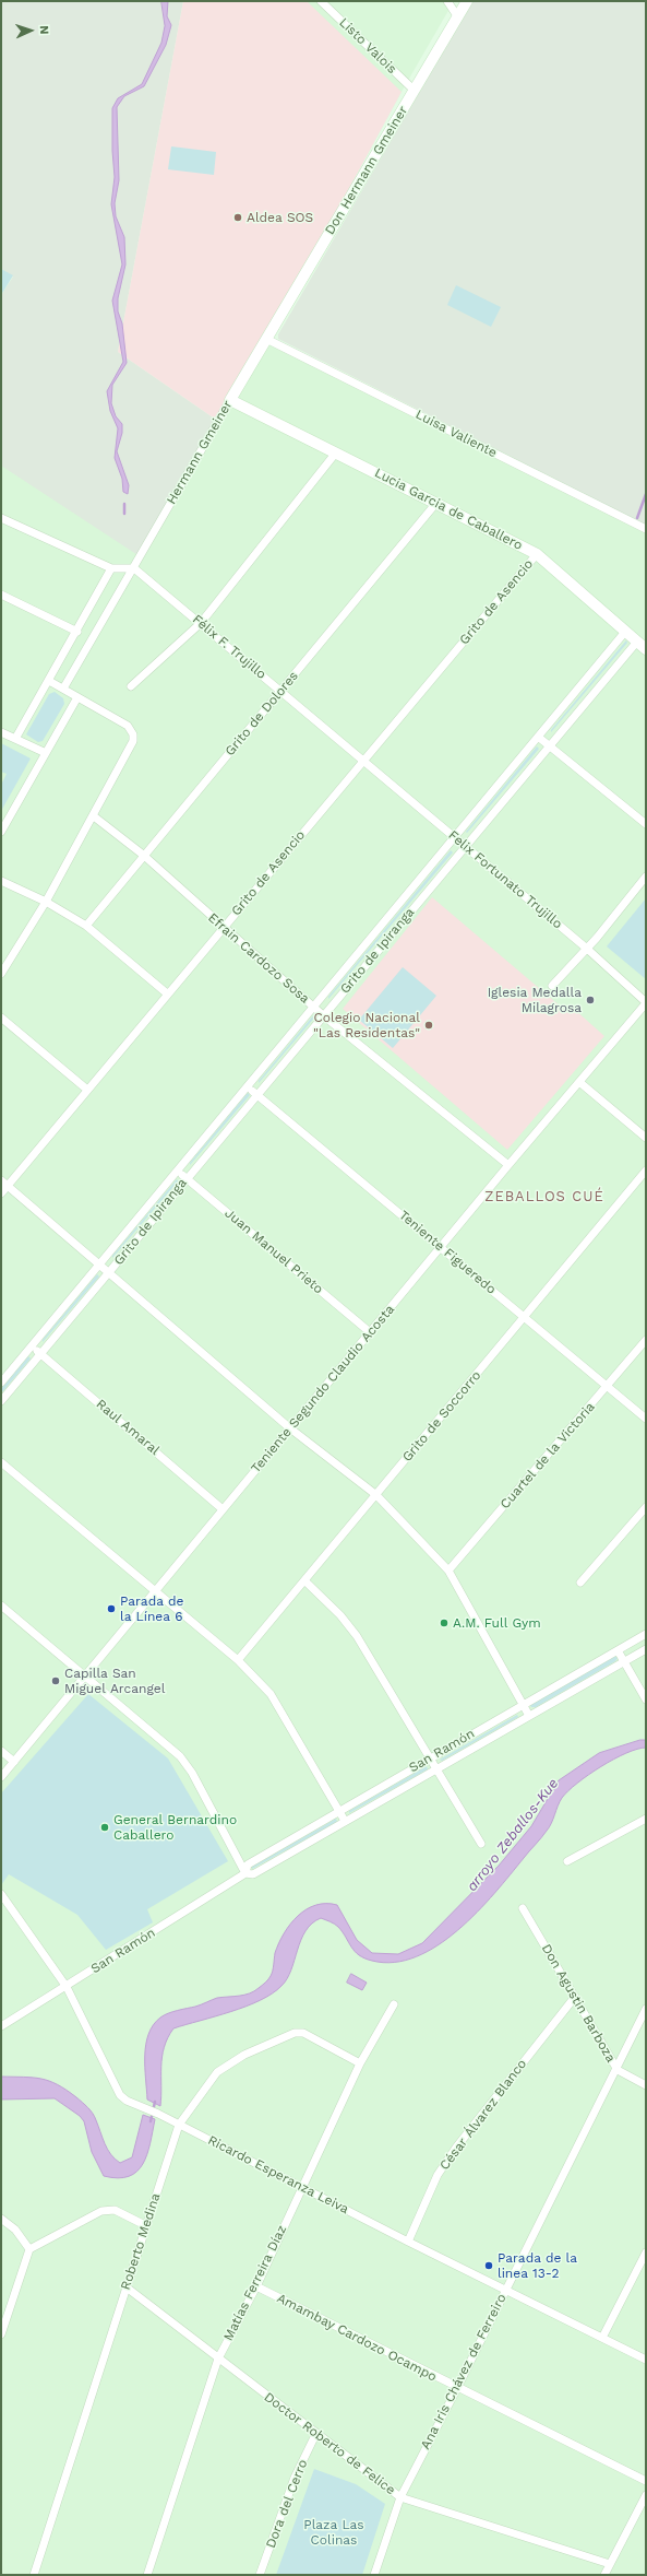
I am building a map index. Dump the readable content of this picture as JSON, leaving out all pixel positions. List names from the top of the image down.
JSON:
{
  "streets": {
    "street": [
      "Listo Valois",
      "Don Hermann Gmeiner",
      "Luisa Valiente",
      "Hermann Gmeiner",
      "Lucia Garcia de Caballero",
      "Grito de Asencio",
      "Félix F. Trujillo",
      "Grito de Dolores",
      "Felix Fortunato Trujillo",
      "Grito de Ipiranga",
      "Efrain Cardozo Sosa",
      "Juan Manuel Prieto",
      "Teniente Figueredo",
      "Teniente Segundo Claudio Acosta",
      "Grito de Soccorro",
      "Raul Amaral",
      "Cuartel de la Victoria",
      "San Ramón",
      "Don Agustin Barboza",
      "César Álvarez Blanco",
      "Ricardo Esperanza Leiva",
      "Roberto Medina",
      "Matías Ferreira Díaz",
      "Amambay Cardozo Ocampo",
      "Ana Iris Chávez de Ferreiro",
      "Doctor Roberto de Felice",
      "Dora del Cerro"
    ]
  },
  "crossings": [
    ["Listo Valois", "Don Hermann Gmeiner"],
    ["Don Hermann Gmeiner", "Luisa Valiente"],
    ["Don Hermann Gmeiner", "Hermann Gmeiner"],
    ["Luisa Valiente", "Hermann Gmeiner"],
    ["Hermann Gmeiner", "Lucia Garcia de Caballero"],
    ["Hermann Gmeiner", "Félix F. Trujillo"],
    ["Lucia Garcia de Caballero", "Grito de Asencio"],
    ["Lucia Garcia de Caballero", "Grito de Dolores"],
    ["Lucia Garcia de Caballero", "Grito de Ipiranga"],
    ["Grito de Asencio", "Félix F. Trujillo"],
    ["Grito de Asencio", "Felix Fortunato Trujillo"],
    ["Grito de Asencio", "Efrain Cardozo Sosa"],
    ["Félix F. Trujillo", "Grito de Dolores"],
    ["Félix F. Trujillo", "Felix Fortunato Trujillo"],
    ["Grito de Dolores", "Efrain Cardozo Sosa"],
    ["Felix Fortunato Trujillo", "Grito de Ipiranga"],
    ["Felix Fortunato Trujillo", "Teniente Segundo Claudio Acosta"],
    ["Grito de Ipiranga", "Efrain Cardozo Sosa"],
    ["Grito de Ipiranga", "Juan Manuel Prieto"],
    ["Grito de Ipiranga", "Teniente Figueredo"],
    ["Grito de Ipiranga", "Raul Amaral"],
    ["Efrain Cardozo Sosa", "Teniente Segundo Claudio Acosta"],
    ["Juan Manuel Prieto", "Teniente Segundo Claudio Acosta"],
    ["Teniente Figueredo", "Teniente Segundo Claudio Acosta"],
    ["Teniente Figueredo", "Grito de Soccorro"],
    ["Teniente Figueredo", "Cuartel de la Victoria"],
    ["Teniente Segundo Claudio Acosta", "Raul Amaral"],
    ["San Ramón", "Ricardo Esperanza Leiva"],
    ["Don Agustin Barboza", "César Álvarez Blanco"],
    ["Don Agustin Barboza", "Ana Iris Chávez de Ferreiro"],
    ["César Álvarez Blanco", "Ricardo Esperanza Leiva"],
    ["Ricardo Esperanza Leiva", "Roberto Medina"],
    ["Ricardo Esperanza Leiva", "Matías Ferreira Díaz"],
    ["Ricardo Esperanza Leiva", "Ana Iris Chávez de Ferreiro"],
    ["Roberto Medina", "Matías Ferreira Díaz"],
    ["Roberto Medina", "Doctor Roberto de Felice"],
    ["Matías Ferreira Díaz", "Amambay Cardozo Ocampo"],
    ["Matías Ferreira Díaz", "Doctor Roberto de Felice"],
    ["Amambay Cardozo Ocampo", "Ana Iris Chávez de Ferreiro"],
    ["Ana Iris Chávez de Ferreiro", "Doctor Roberto de Felice"],
    ["Doctor Roberto de Felice", "Dora del Cerro"]
  ],
  "districts": ["ZEBALLOS CUÉ"],
  "water": ["arroyo Zeballos-Kue"],
  "parks": ["Plaza Las Colinas"],
  "places": [
    "Aldea SOS",
    "Iglesia Medalla Milagrosa",
    "Colegio Nacional \"Las Residentas\"",
    "Parada de la Línea 6",
    "A.M. Full Gym",
    "Capilla San Miguel Arcangel",
    "General Bernardino Caballero",
    "Parada de la linea 13-2"
  ],
  "north": "right"
}
